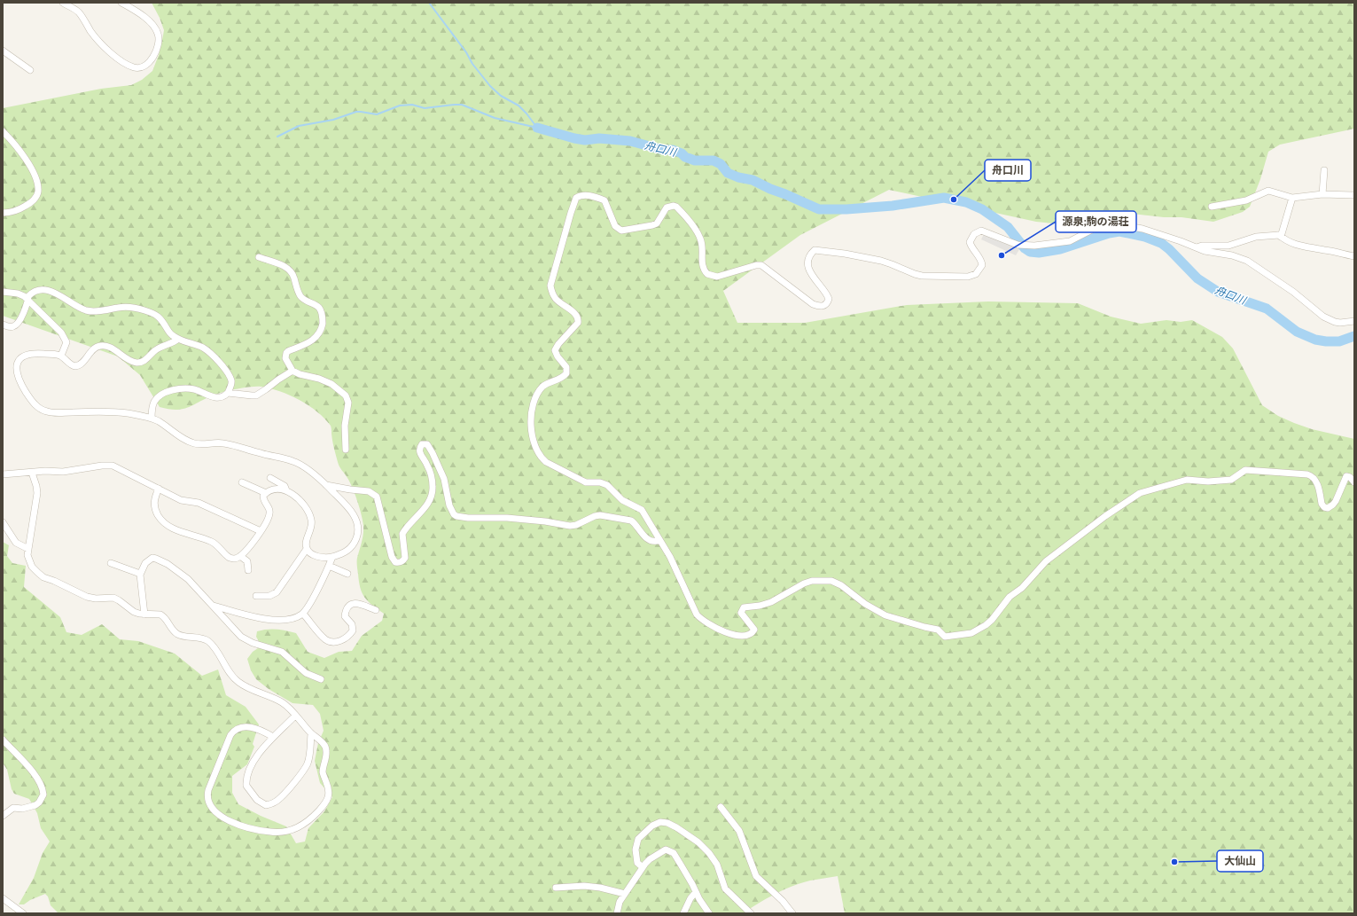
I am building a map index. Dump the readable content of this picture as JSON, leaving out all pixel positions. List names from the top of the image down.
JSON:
{
  "water": ["舟口川"],
  "places": ["舟口川", "源泉;駒の湯荘", "大仙山"]
}
